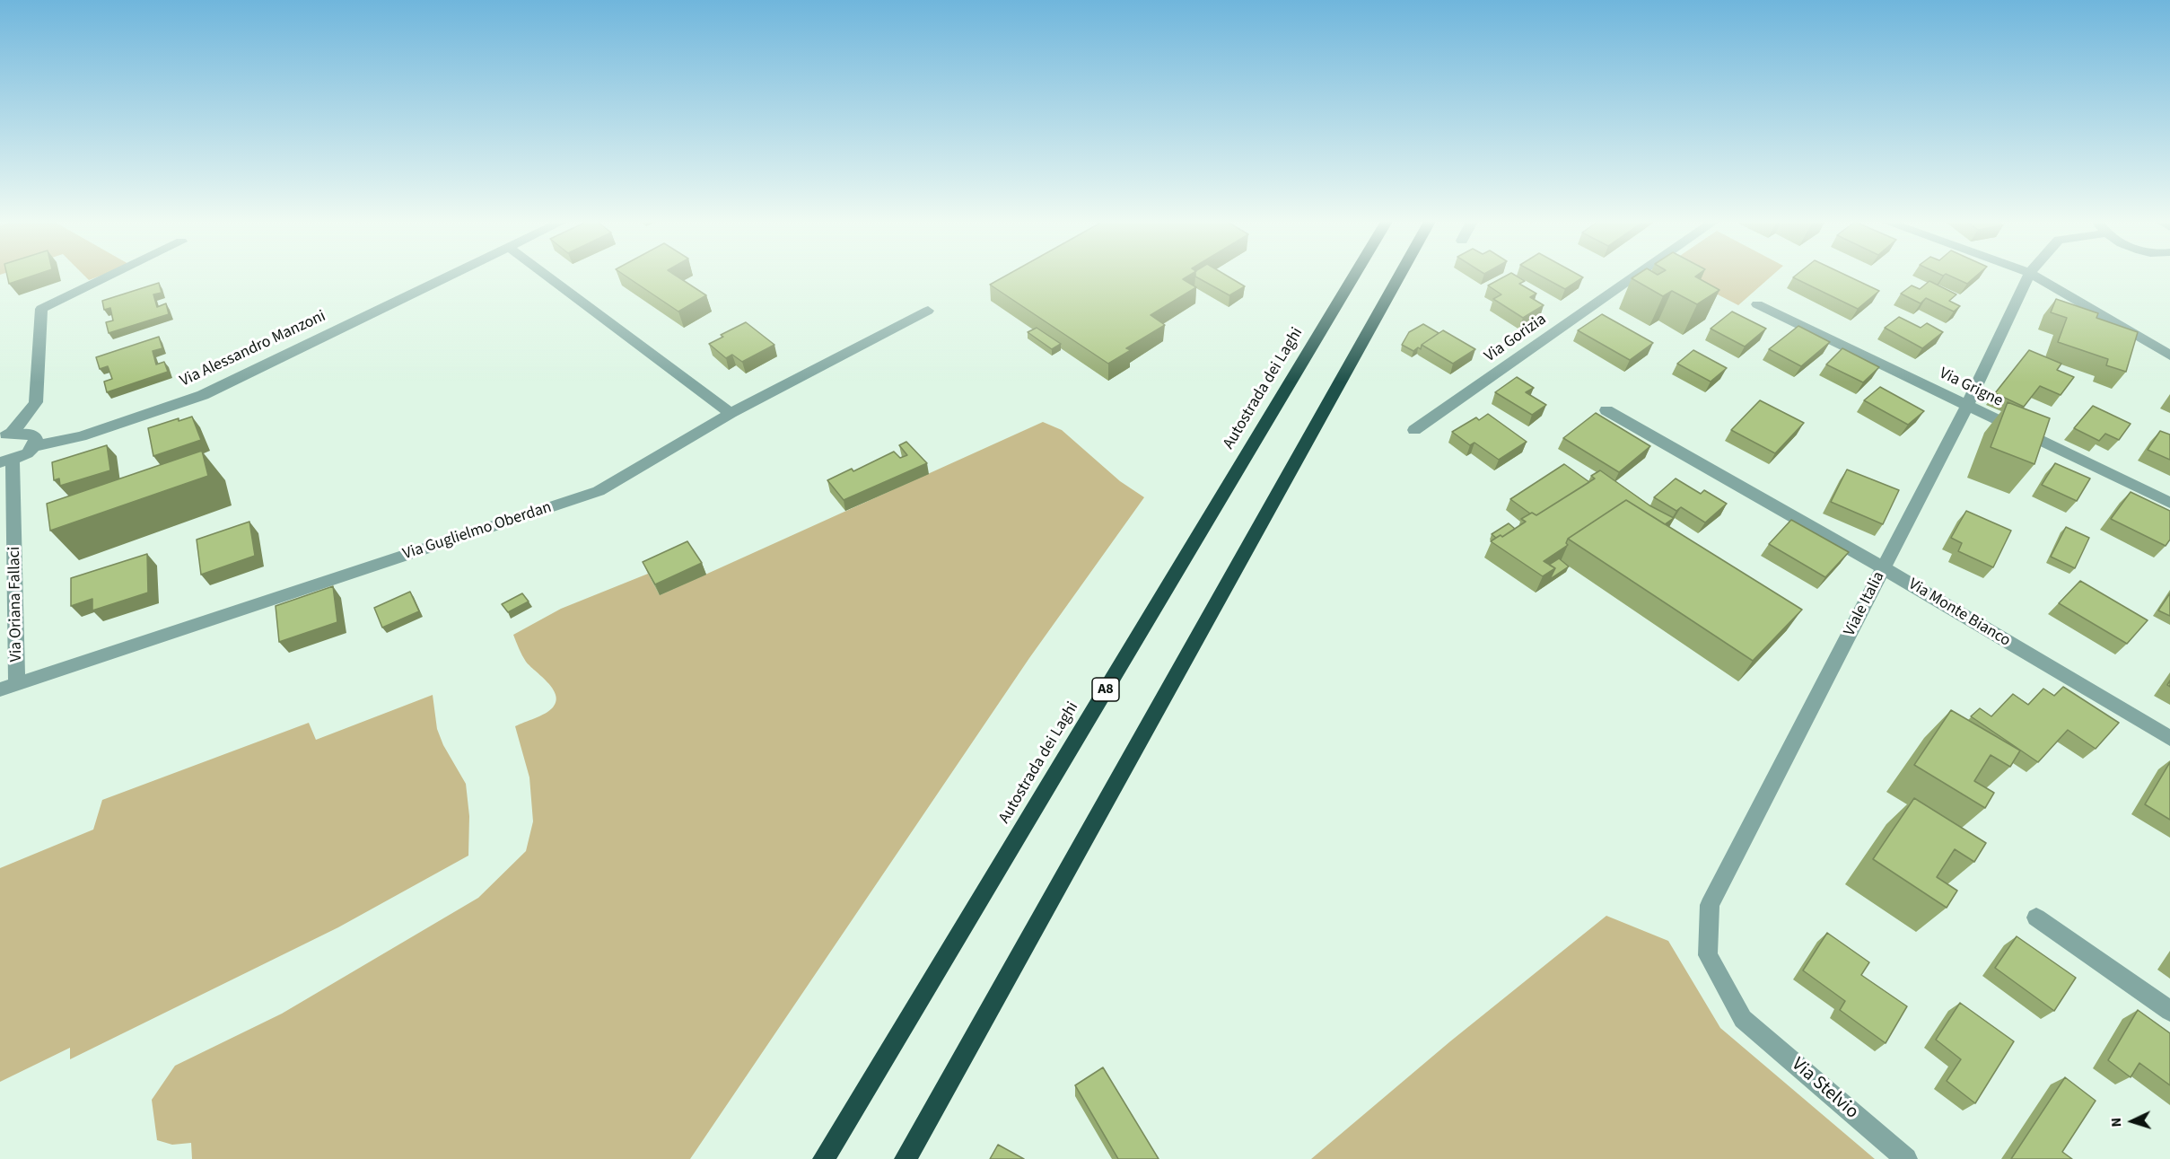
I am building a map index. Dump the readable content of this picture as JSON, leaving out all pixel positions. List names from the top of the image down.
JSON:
{
  "streets": {
    "highway": ["Autostrada dei Laghi", "A8"],
    "street": [
      "Via Gorizia",
      "Via Alessandro Manzoni",
      "Via Grigne",
      "Via Guglielmo Oberdan",
      "Via Oriana Fallaci",
      "Viale Italia",
      "Via Monte Bianco",
      "Via Stelvio"
    ]
  },
  "crossings": [
    ["Via Alessandro Manzoni", "Via Oriana Fallaci"],
    ["Via Grigne", "Viale Italia"],
    ["Via Guglielmo Oberdan", "Via Oriana Fallaci"],
    ["Viale Italia", "Via Monte Bianco"],
    ["Viale Italia", "Via Stelvio"]
  ],
  "north": "left"
}
